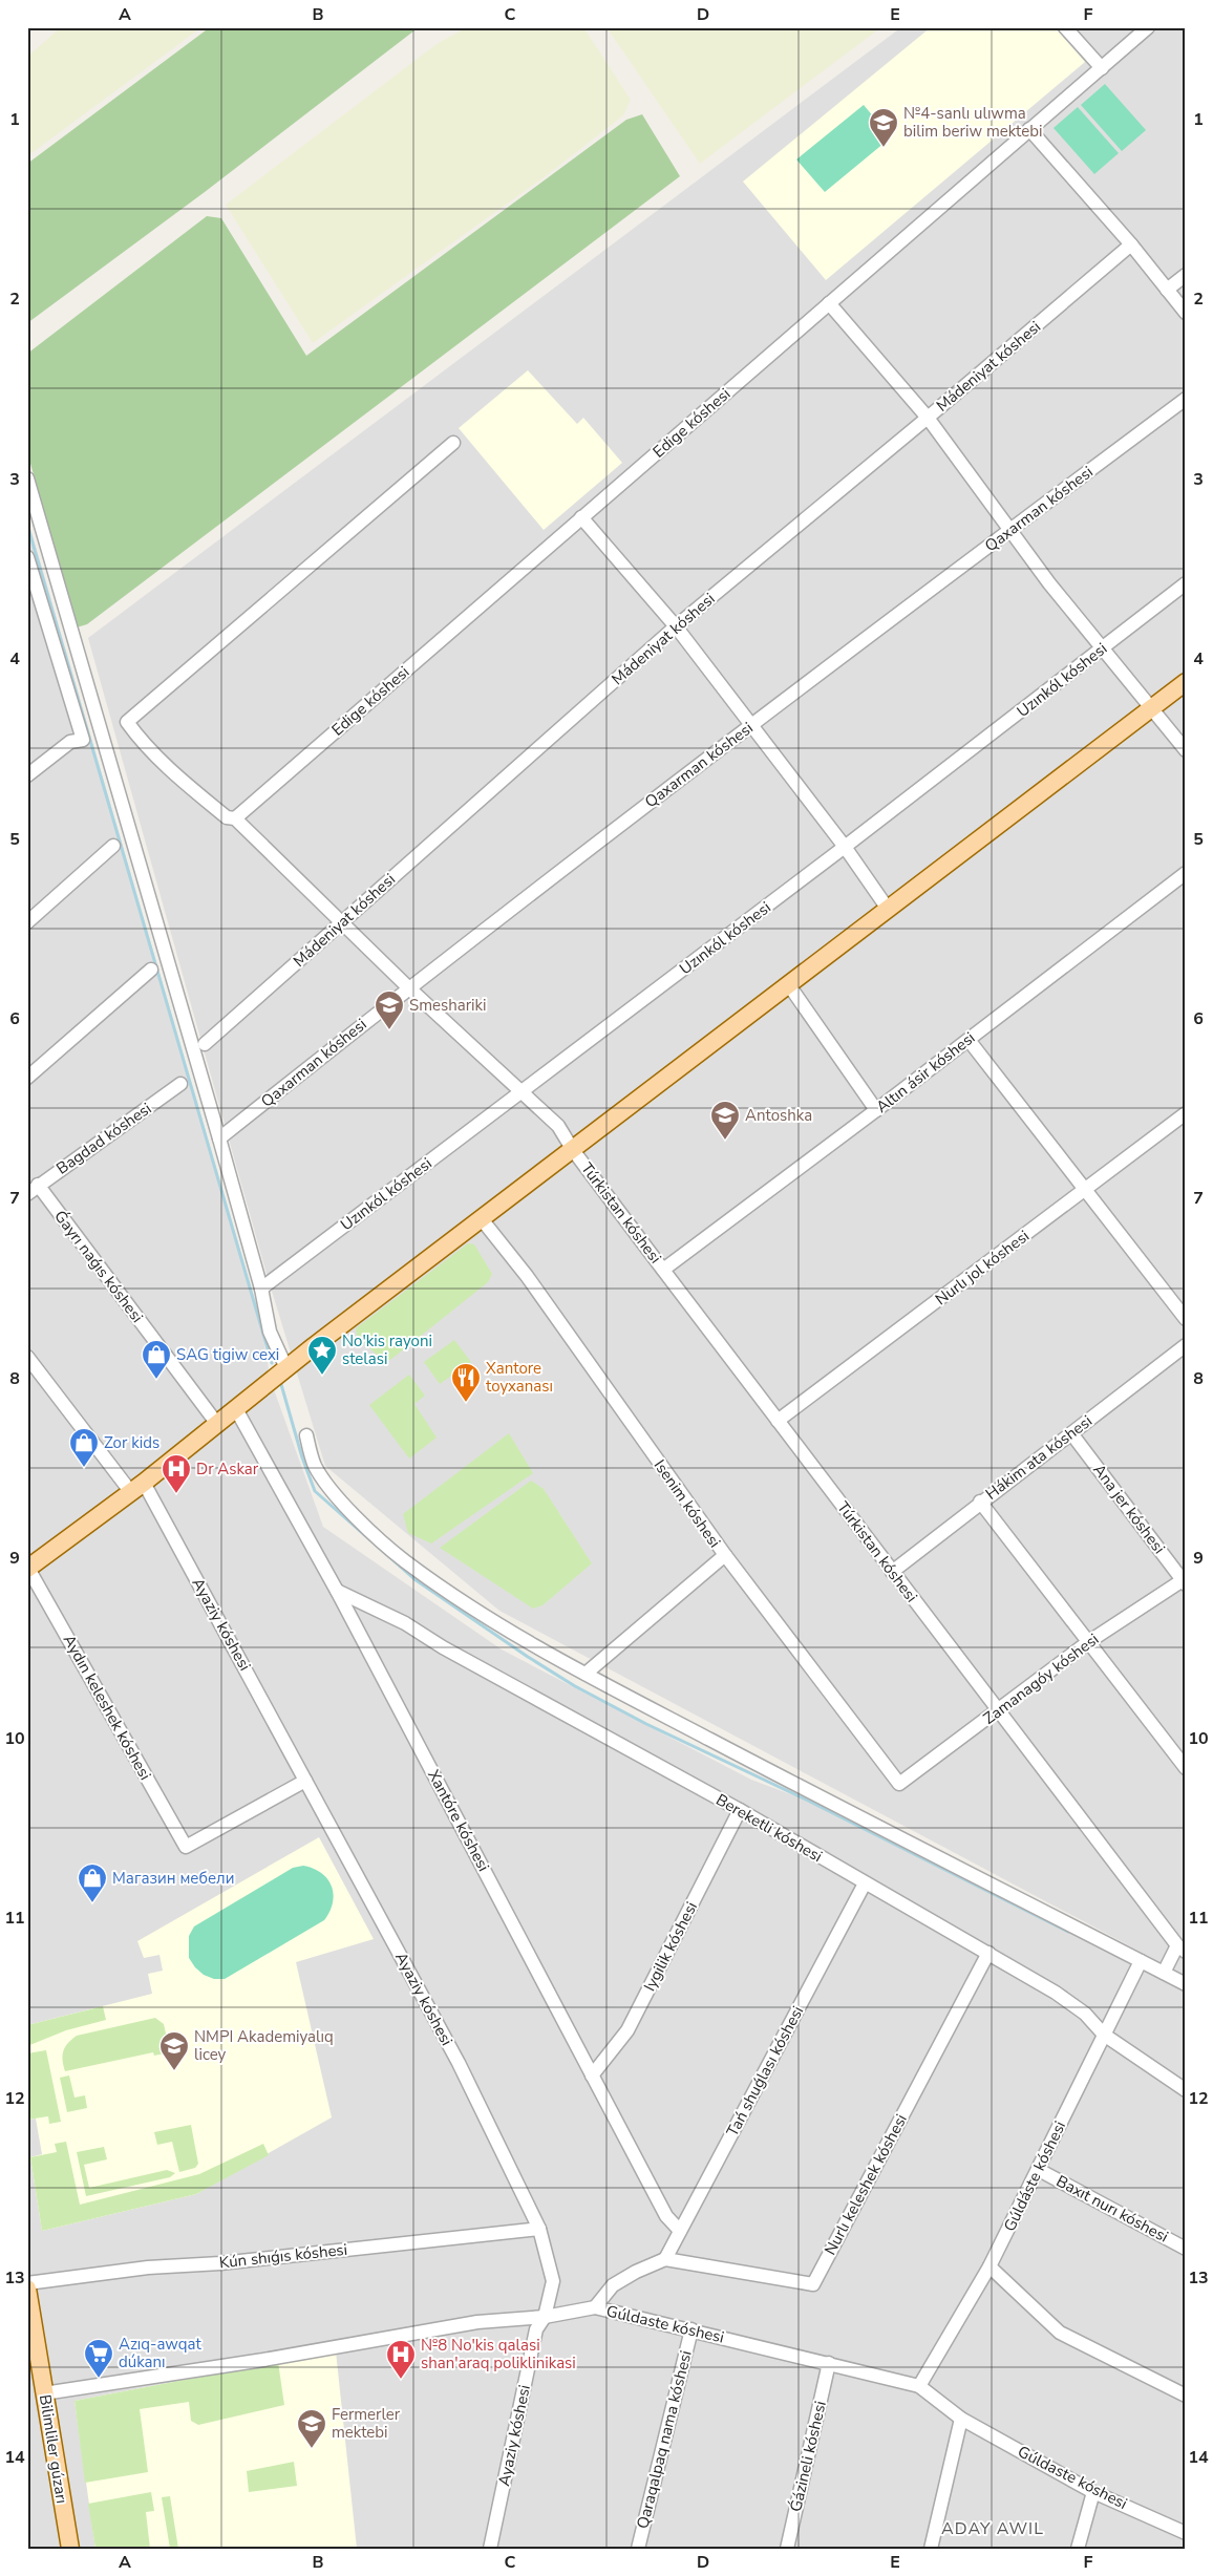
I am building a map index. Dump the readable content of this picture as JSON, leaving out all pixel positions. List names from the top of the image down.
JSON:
{
  "streets": {
    "main road": ["Bilimliler gúzarı"],
    "street": [
      "Mádeniyat kóshesi",
      "Edige kóshesi",
      "Qaxarman kóshesi",
      "Uzınkól kóshesi",
      "Altın ásir kóshesi",
      "Bagdad kóshesi",
      "Túrkistan kóshesi",
      "Ǵayrı naǵıs kóshesi",
      "Nurlı jol kóshesi",
      "Hákim ata kóshesi",
      "Isenim kóshesi",
      "Ana jer kóshesi",
      "Ayaziy kóshesi",
      "Zamanagóy kóshesi",
      "Aydın keleshek kóshesi",
      "Xantóre kóshesi",
      "Bereketli kóshesi",
      "Iygilik kóshesi",
      "Tań shuǵlası kóshesi",
      "Gúldáste kóshesi",
      "Nurlı keleshek kóshesi",
      "Baxıt nurı kóshesi",
      "Kún shıǵıs kóshesi",
      "Gúldaste kóshesi",
      "Qaraqalpaq nama kóshesi",
      "Ǵázineli kóshesi"
    ]
  },
  "crossings": [
    ["Mádeniyat kóshesi", "Túrkistan kóshesi"],
    ["Edige kóshesi", "Túrkistan kóshesi"],
    ["Qaxarman kóshesi", "Túrkistan kóshesi"],
    ["Uzınkól kóshesi", "Túrkistan kóshesi"],
    ["Altın ásir kóshesi", "Túrkistan kóshesi"],
    ["Bagdad kóshesi", "Ǵayrı naǵıs kóshesi"],
    ["Túrkistan kóshesi", "Nurlı jol kóshesi"],
    ["Túrkistan kóshesi", "Hákim ata kóshesi"],
    ["Túrkistan kóshesi", "Zamanagóy kóshesi"],
    ["Hákim ata kóshesi", "Ana jer kóshesi"],
    ["Isenim kóshesi", "Zamanagóy kóshesi"],
    ["Ana jer kóshesi", "Zamanagóy kóshesi"],
    ["Ayaziy kóshesi", "Aydın keleshek kóshesi"],
    ["Ayaziy kóshesi", "Kún shıǵıs kóshesi"],
    ["Ayaziy kóshesi", "Gúldaste kóshesi"],
    ["Xantóre kóshesi", "Bereketli kóshesi"],
    ["Xantóre kóshesi", "Iygilik kóshesi"],
    ["Xantóre kóshesi", "Tań shuǵlası kóshesi"],
    ["Bereketli kóshesi", "Iygilik kóshesi"],
    ["Bereketli kóshesi", "Tań shuǵlası kóshesi"],
    ["Bereketli kóshesi", "Gúldáste kóshesi"],
    ["Bereketli kóshesi", "Nurlı keleshek kóshesi"],
    ["Tań shuǵlası kóshesi", "Nurlı keleshek kóshesi"],
    ["Gúldáste kóshesi", "Baxıt nurı kóshesi"],
    ["Gúldáste kóshesi", "Gúldaste kóshesi"],
    ["Gúldaste kóshesi", "Qaraqalpaq nama kóshesi"],
    ["Gúldaste kóshesi", "Bilimliler gúzarı"],
    ["Gúldaste kóshesi", "Ǵázineli kóshesi"]
  ],
  "districts": ["ADAY AWIL"],
  "places": {
    "school or university": [
      "№4-sanlı ulıwma bilim beriw mektebi",
      "Smeshariki",
      "Antoshka",
      "NMPI Akademiyalıq licey",
      "Fermerler mektebi"
    ],
    "place": ["No'kis rayoni stelasi"],
    "shop": ["SAG tigiw cexi", "Zor kids", "Магазин мебели"],
    "restaurant": ["Xantore toyxanası"],
    "hospital": ["Dr Askar", "№8 No'kis qalasi shan'araq poliklinikasi"],
    "supermarket": ["Azıq-awqat dúkanı"]
  },
  "grid": {
    "columns": [
      "A",
      "B",
      "C",
      "D",
      "E",
      "F"
    ],
    "rows": [
      "1",
      "2",
      "3",
      "4",
      "5",
      "6",
      "7",
      "8",
      "9",
      "10",
      "11",
      "12",
      "13",
      "14"
    ]
  }
}
